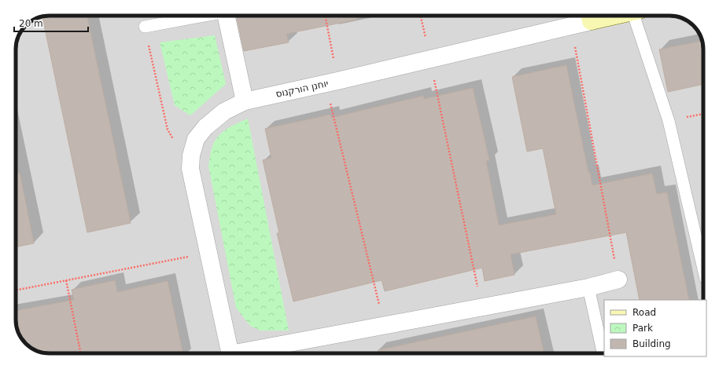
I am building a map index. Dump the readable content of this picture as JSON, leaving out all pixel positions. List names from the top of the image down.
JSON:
{
  "streets": {
    "street": ["יוחנן הורקנוס"]
  },
  "legend": ["Road", "Park", "Building"],
  "scale_bar": "20 m"
}
